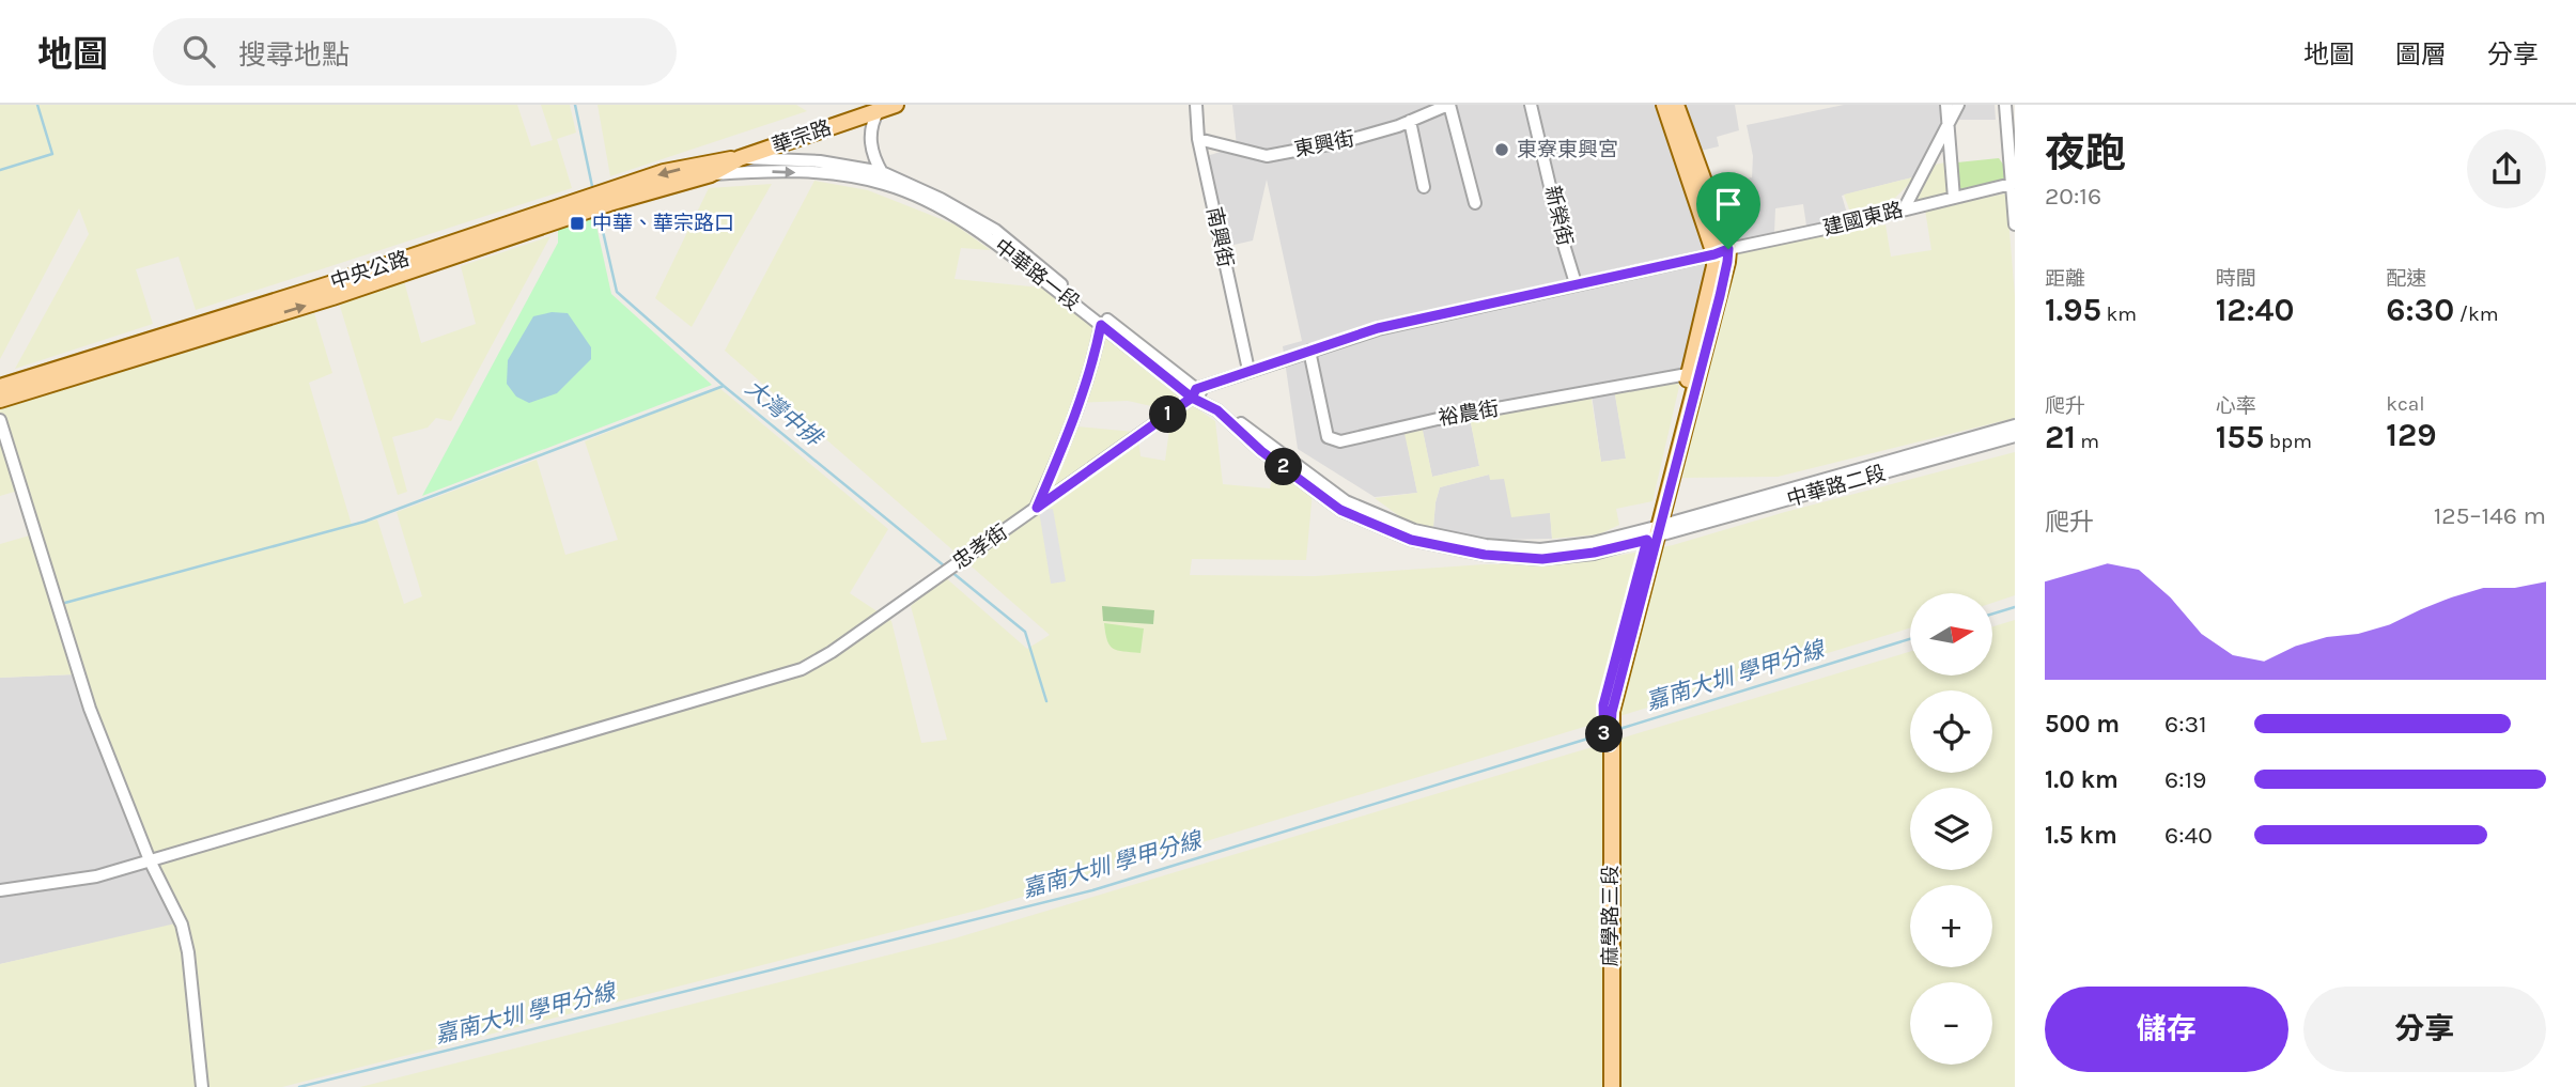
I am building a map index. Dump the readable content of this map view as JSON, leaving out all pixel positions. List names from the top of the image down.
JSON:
{
  "streets": {
    "main road": ["華宗路", "中央公路", "麻學路三段"],
    "street": [
      "東興街",
      "新榮街",
      "建國東路",
      "南興街",
      "中華路一段",
      "裕農街",
      "中華路二段",
      "忠孝街"
    ]
  },
  "crossings": [
    ["華宗路", "中央公路"],
    ["華宗路", "中華路一段"],
    ["東興街", "南興街"],
    ["新榮街", "忠孝街"],
    ["建國東路", "忠孝街"],
    ["建國東路", "麻學路三段"],
    ["南興街", "忠孝街"],
    ["中央公路", "中華路一段"],
    ["中華路一段", "中華路二段"],
    ["中華路一段", "忠孝街"],
    ["中華路一段", "麻學路三段"],
    ["裕農街", "忠孝街"],
    ["裕農街", "麻學路三段"],
    ["中華路二段", "麻學路三段"],
    ["忠孝街", "麻學路三段"]
  ],
  "water": ["大灣中排", "嘉南大圳 學甲分線"],
  "places": {
    "other": ["東寮東興宮"],
    "transit": ["中華、華宗路口"]
  },
  "north": "right",
  "page": {
    "header": "地圖",
    "search": "搜尋地點",
    "nav": ["地圖", "圖層", "分享"],
    "heading": ["夜跑", "20:16"],
    "stats": [
      ["距離", "1.95 km"],
      ["時間", "12:40"],
      ["配速", "6:30 /km"],
      ["爬升", "21 m"],
      ["心率", "155 bpm"],
      ["kcal", "129"]
    ],
    "pins": ["1", "2", "3"],
    "chart": ["爬升", "125–146 m"],
    "map_buttons": ["+", "−"],
    "list": [
      {
        "name": "500 m",
        "note": "6:31"
      },
      {
        "name": "1.0 km",
        "note": "6:19"
      },
      {
        "name": "1.5 km",
        "note": "6:40"
      }
    ],
    "buttons": ["儲存", "分享"]
  }
}
